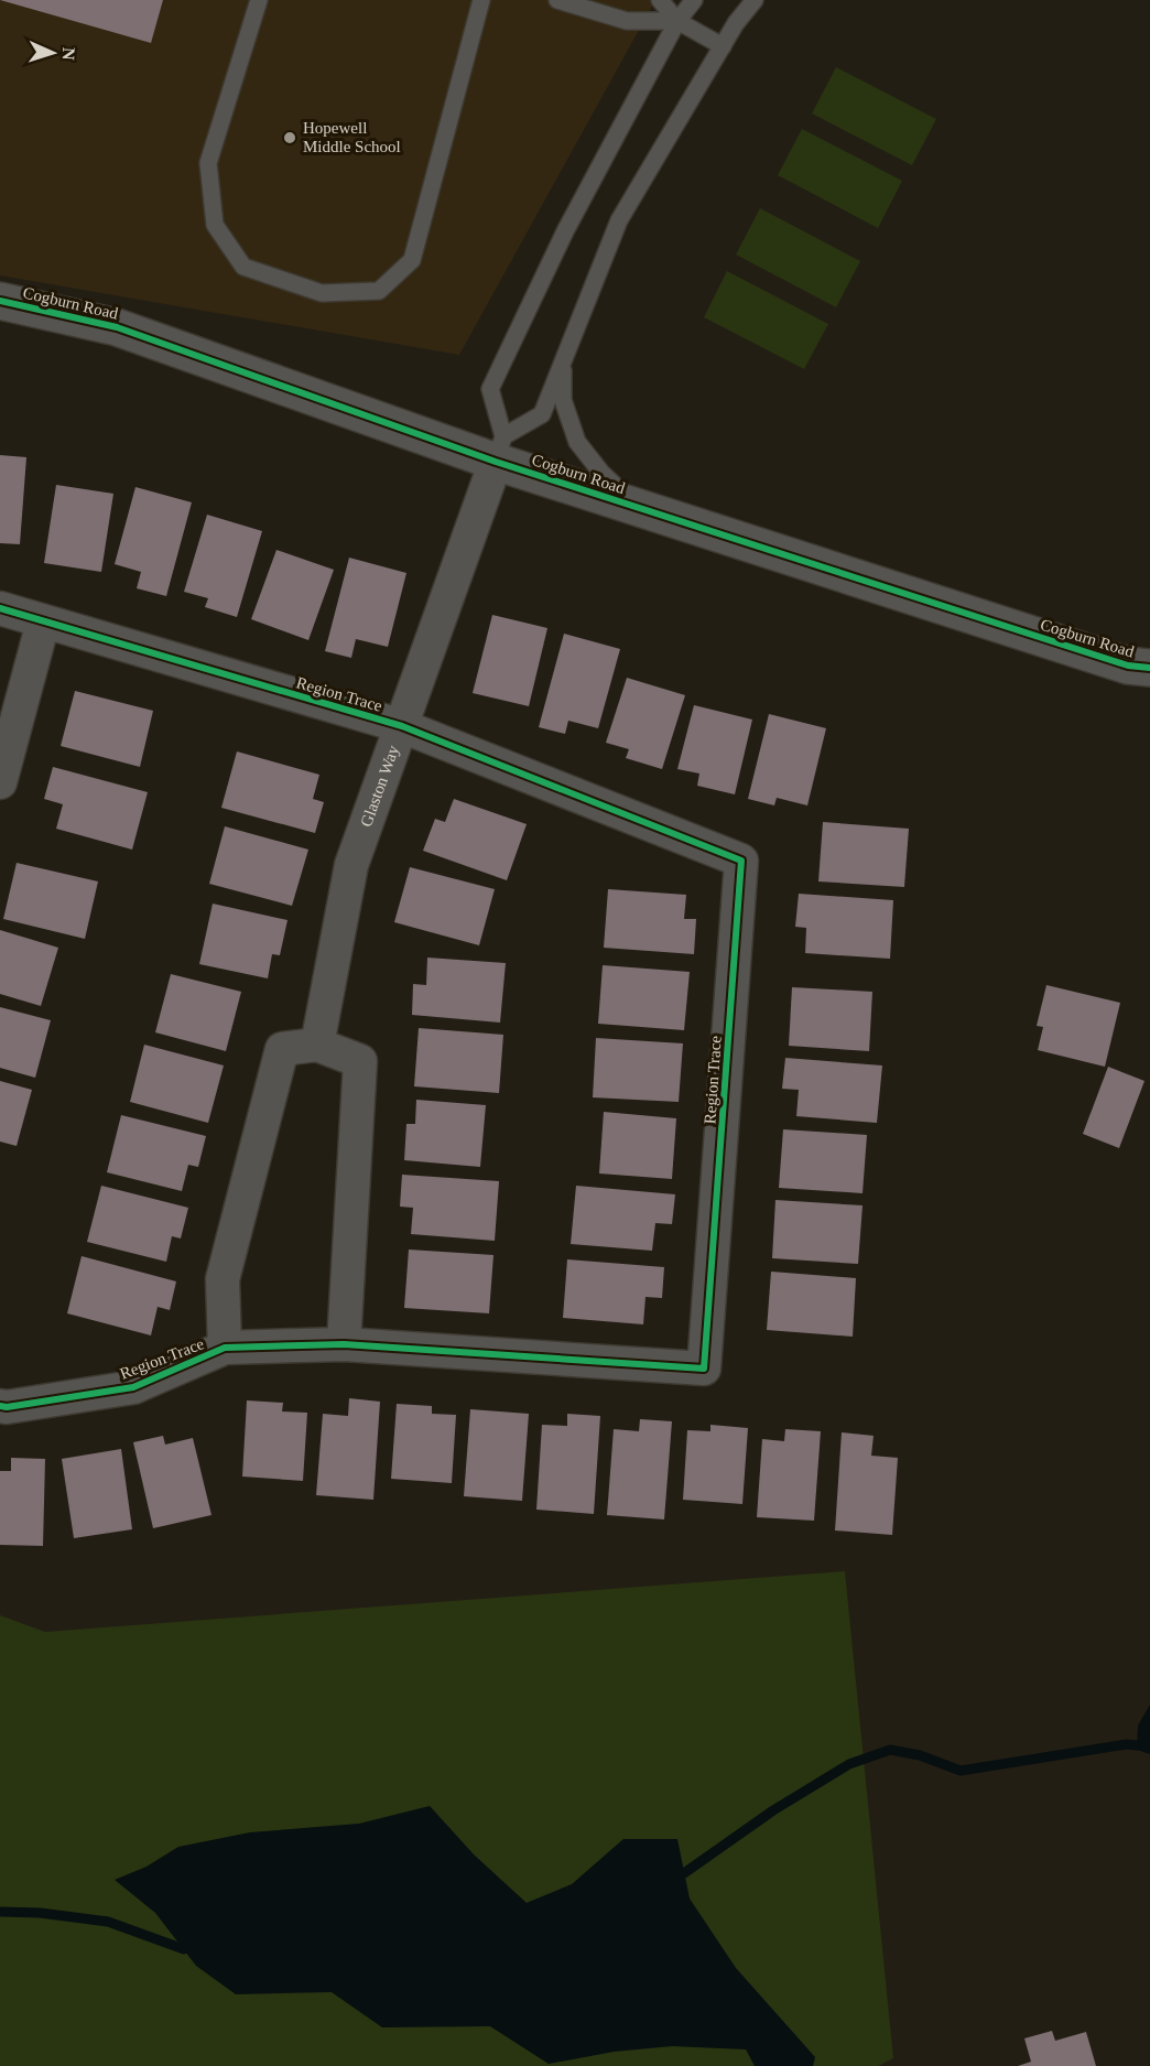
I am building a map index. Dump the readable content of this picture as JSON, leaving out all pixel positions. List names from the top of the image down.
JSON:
{
  "streets": {
    "street": ["Cogburn Road", "Region Trace", "Glaston Way"]
  },
  "crossings": [
    ["Cogburn Road", "Glaston Way"],
    ["Region Trace", "Glaston Way"]
  ],
  "places": ["Hopewell Middle School"],
  "north": "right"
}
